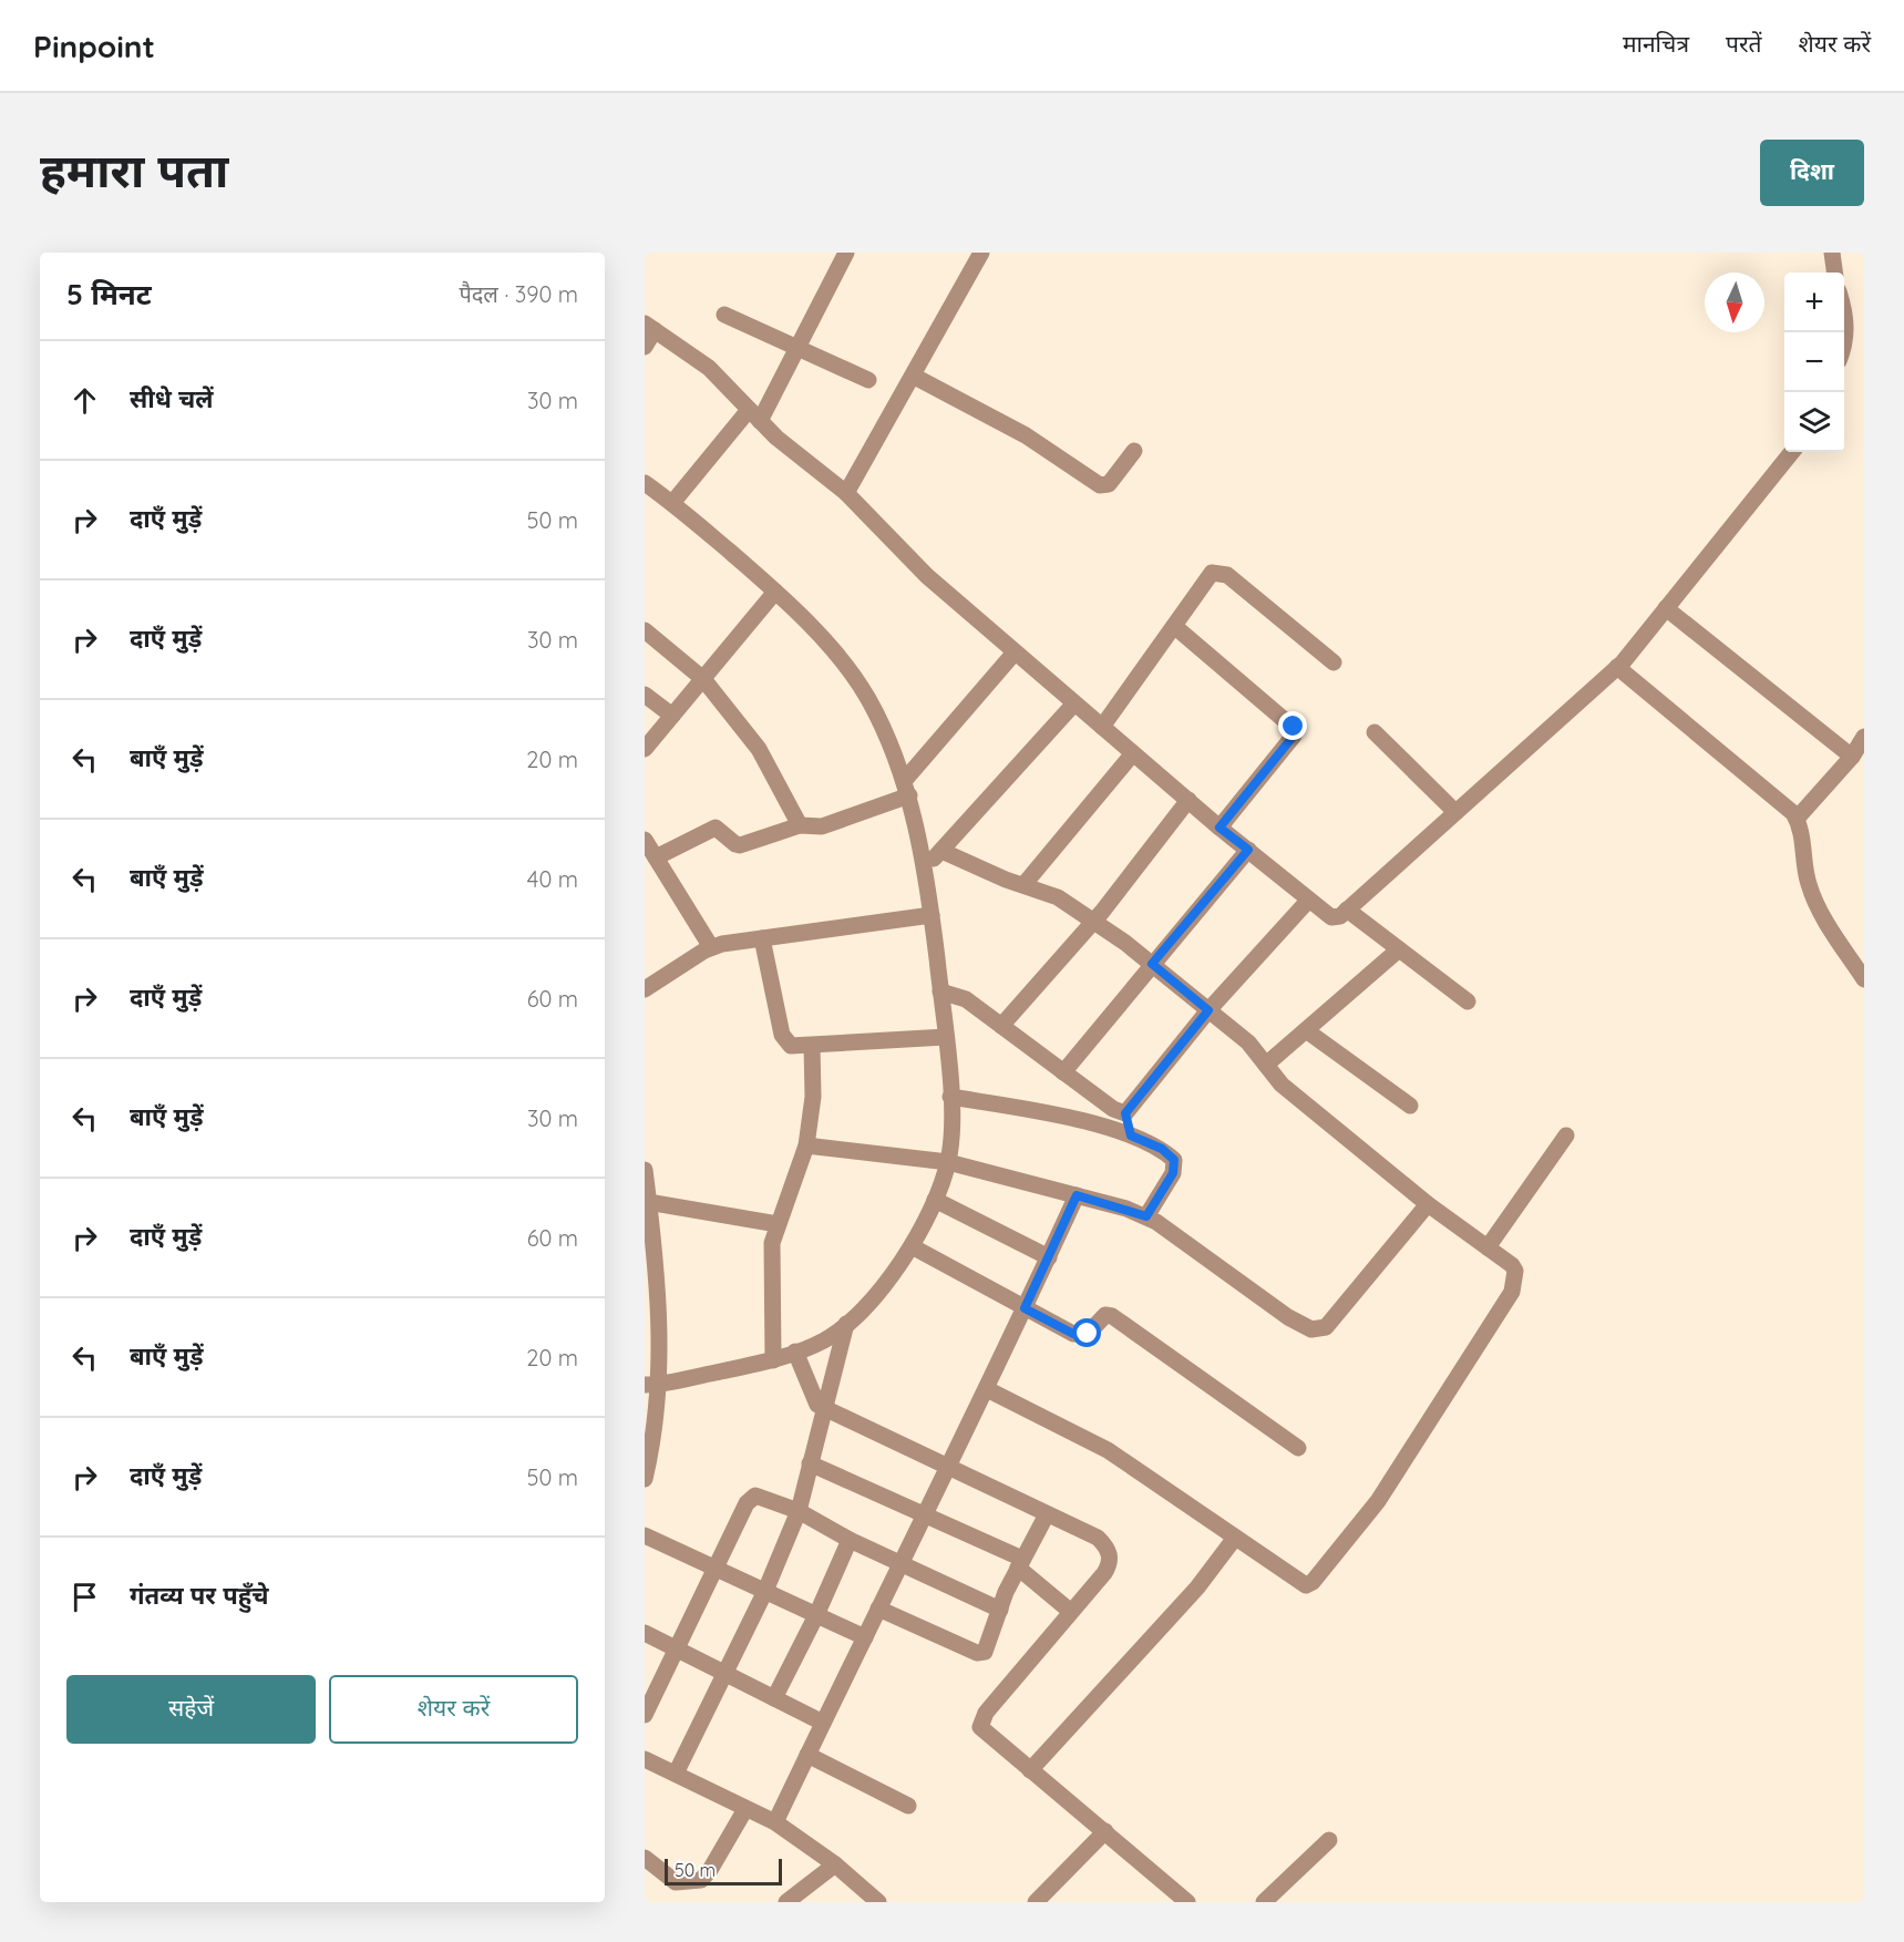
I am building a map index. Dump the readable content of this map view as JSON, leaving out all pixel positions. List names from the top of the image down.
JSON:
{
  "scale_bar": "50 m",
  "north": "bottom",
  "page": {
    "header": "Pinpoint",
    "nav": ["मानचित्र", "परतें", "शेयर करें"],
    "buttons": [
      "दिशा",
      ["सहेजें", "शेयर करें"]
    ],
    "title": "हमारा पता",
    "heading": ["5 मिनट", "पैदल · 390 m"],
    "map_buttons": ["+", "−"],
    "list": [
      ["सीधे चलें", "30 m"],
      ["दाएँ मुड़ें", "50 m"],
      ["दाएँ मुड़ें", "30 m"],
      ["बाएँ मुड़ें", "20 m"],
      ["बाएँ मुड़ें", "40 m"],
      ["दाएँ मुड़ें", "60 m"],
      ["बाएँ मुड़ें", "30 m"],
      ["दाएँ मुड़ें", "60 m"],
      ["बाएँ मुड़ें", "20 m"],
      ["दाएँ मुड़ें", "50 m"],
      "गंतव्य पर पहुँचे"
    ],
    "scale": "50 m"
  }
}
